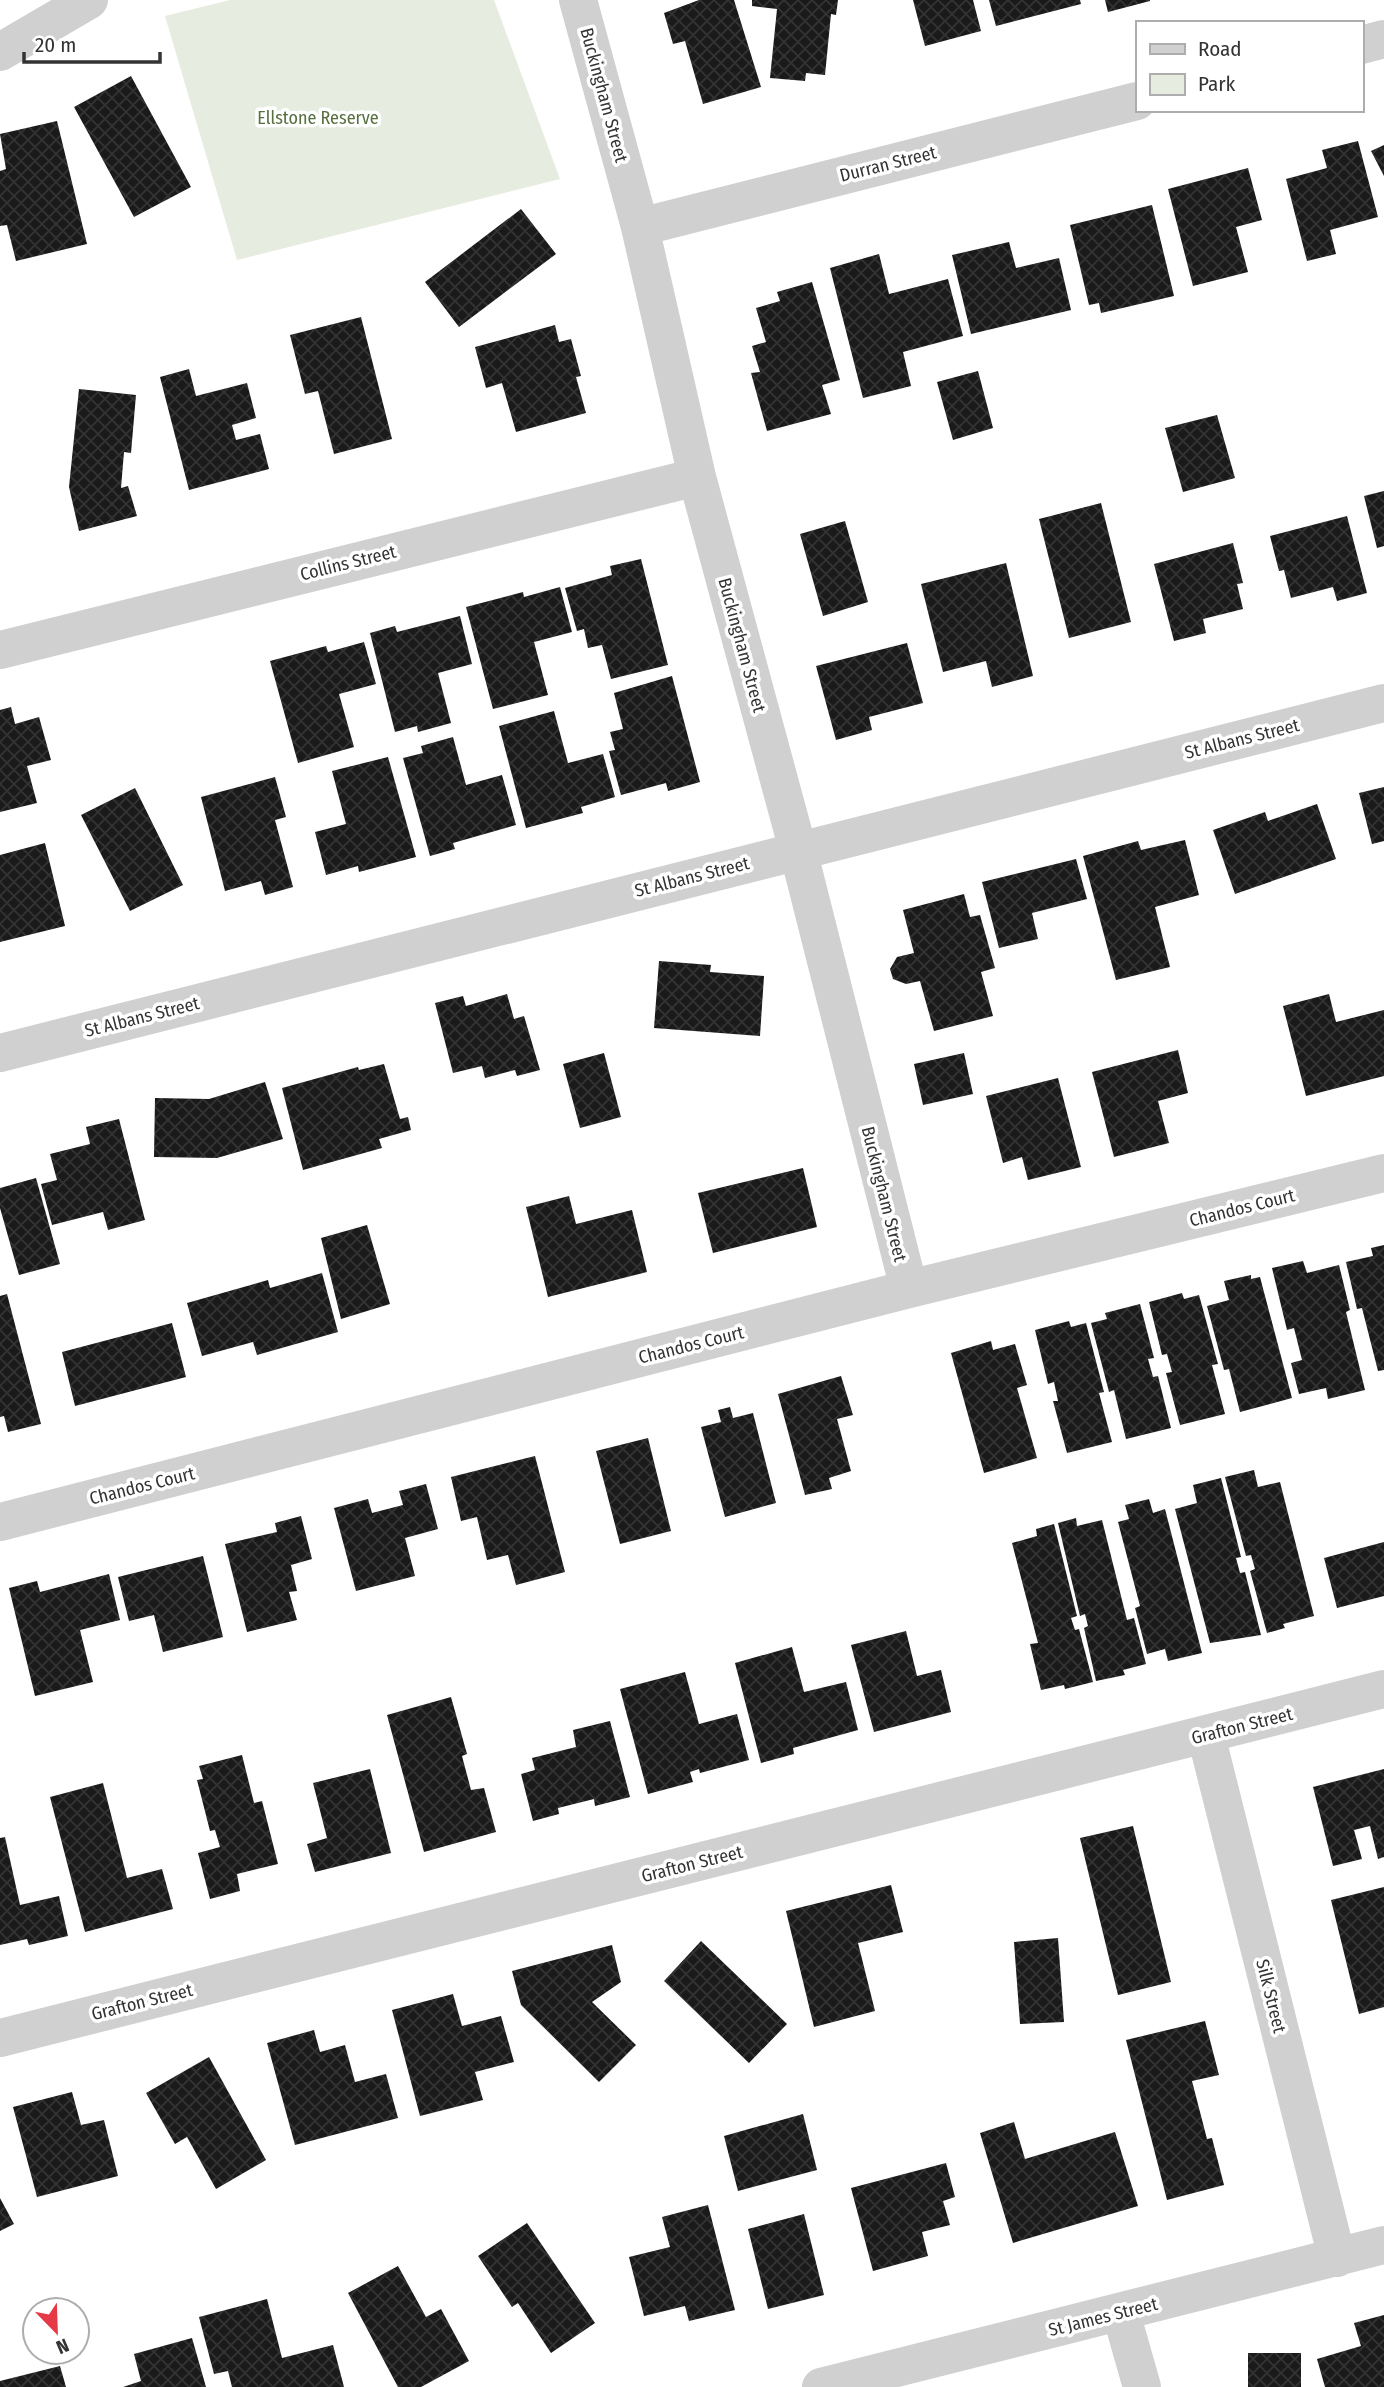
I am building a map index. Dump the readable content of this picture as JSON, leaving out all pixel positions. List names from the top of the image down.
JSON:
{
  "streets": {
    "street": [
      "Buckingham Street",
      "Durran Street",
      "Collins Street",
      "St Albans Street",
      "Chandos Court",
      "Grafton Street",
      "Silk Street",
      "St James Street"
    ]
  },
  "crossings": [
    ["Buckingham Street", "Durran Street"],
    ["Buckingham Street", "Collins Street"],
    ["Buckingham Street", "St Albans Street"],
    ["Buckingham Street", "Chandos Court"],
    ["Grafton Street", "Silk Street"],
    ["Silk Street", "St James Street"]
  ],
  "parks": ["Ellstone Reserve"],
  "legend": ["Road", "Park"],
  "scale_bar": "20 m",
  "north": "bottom right"
}
